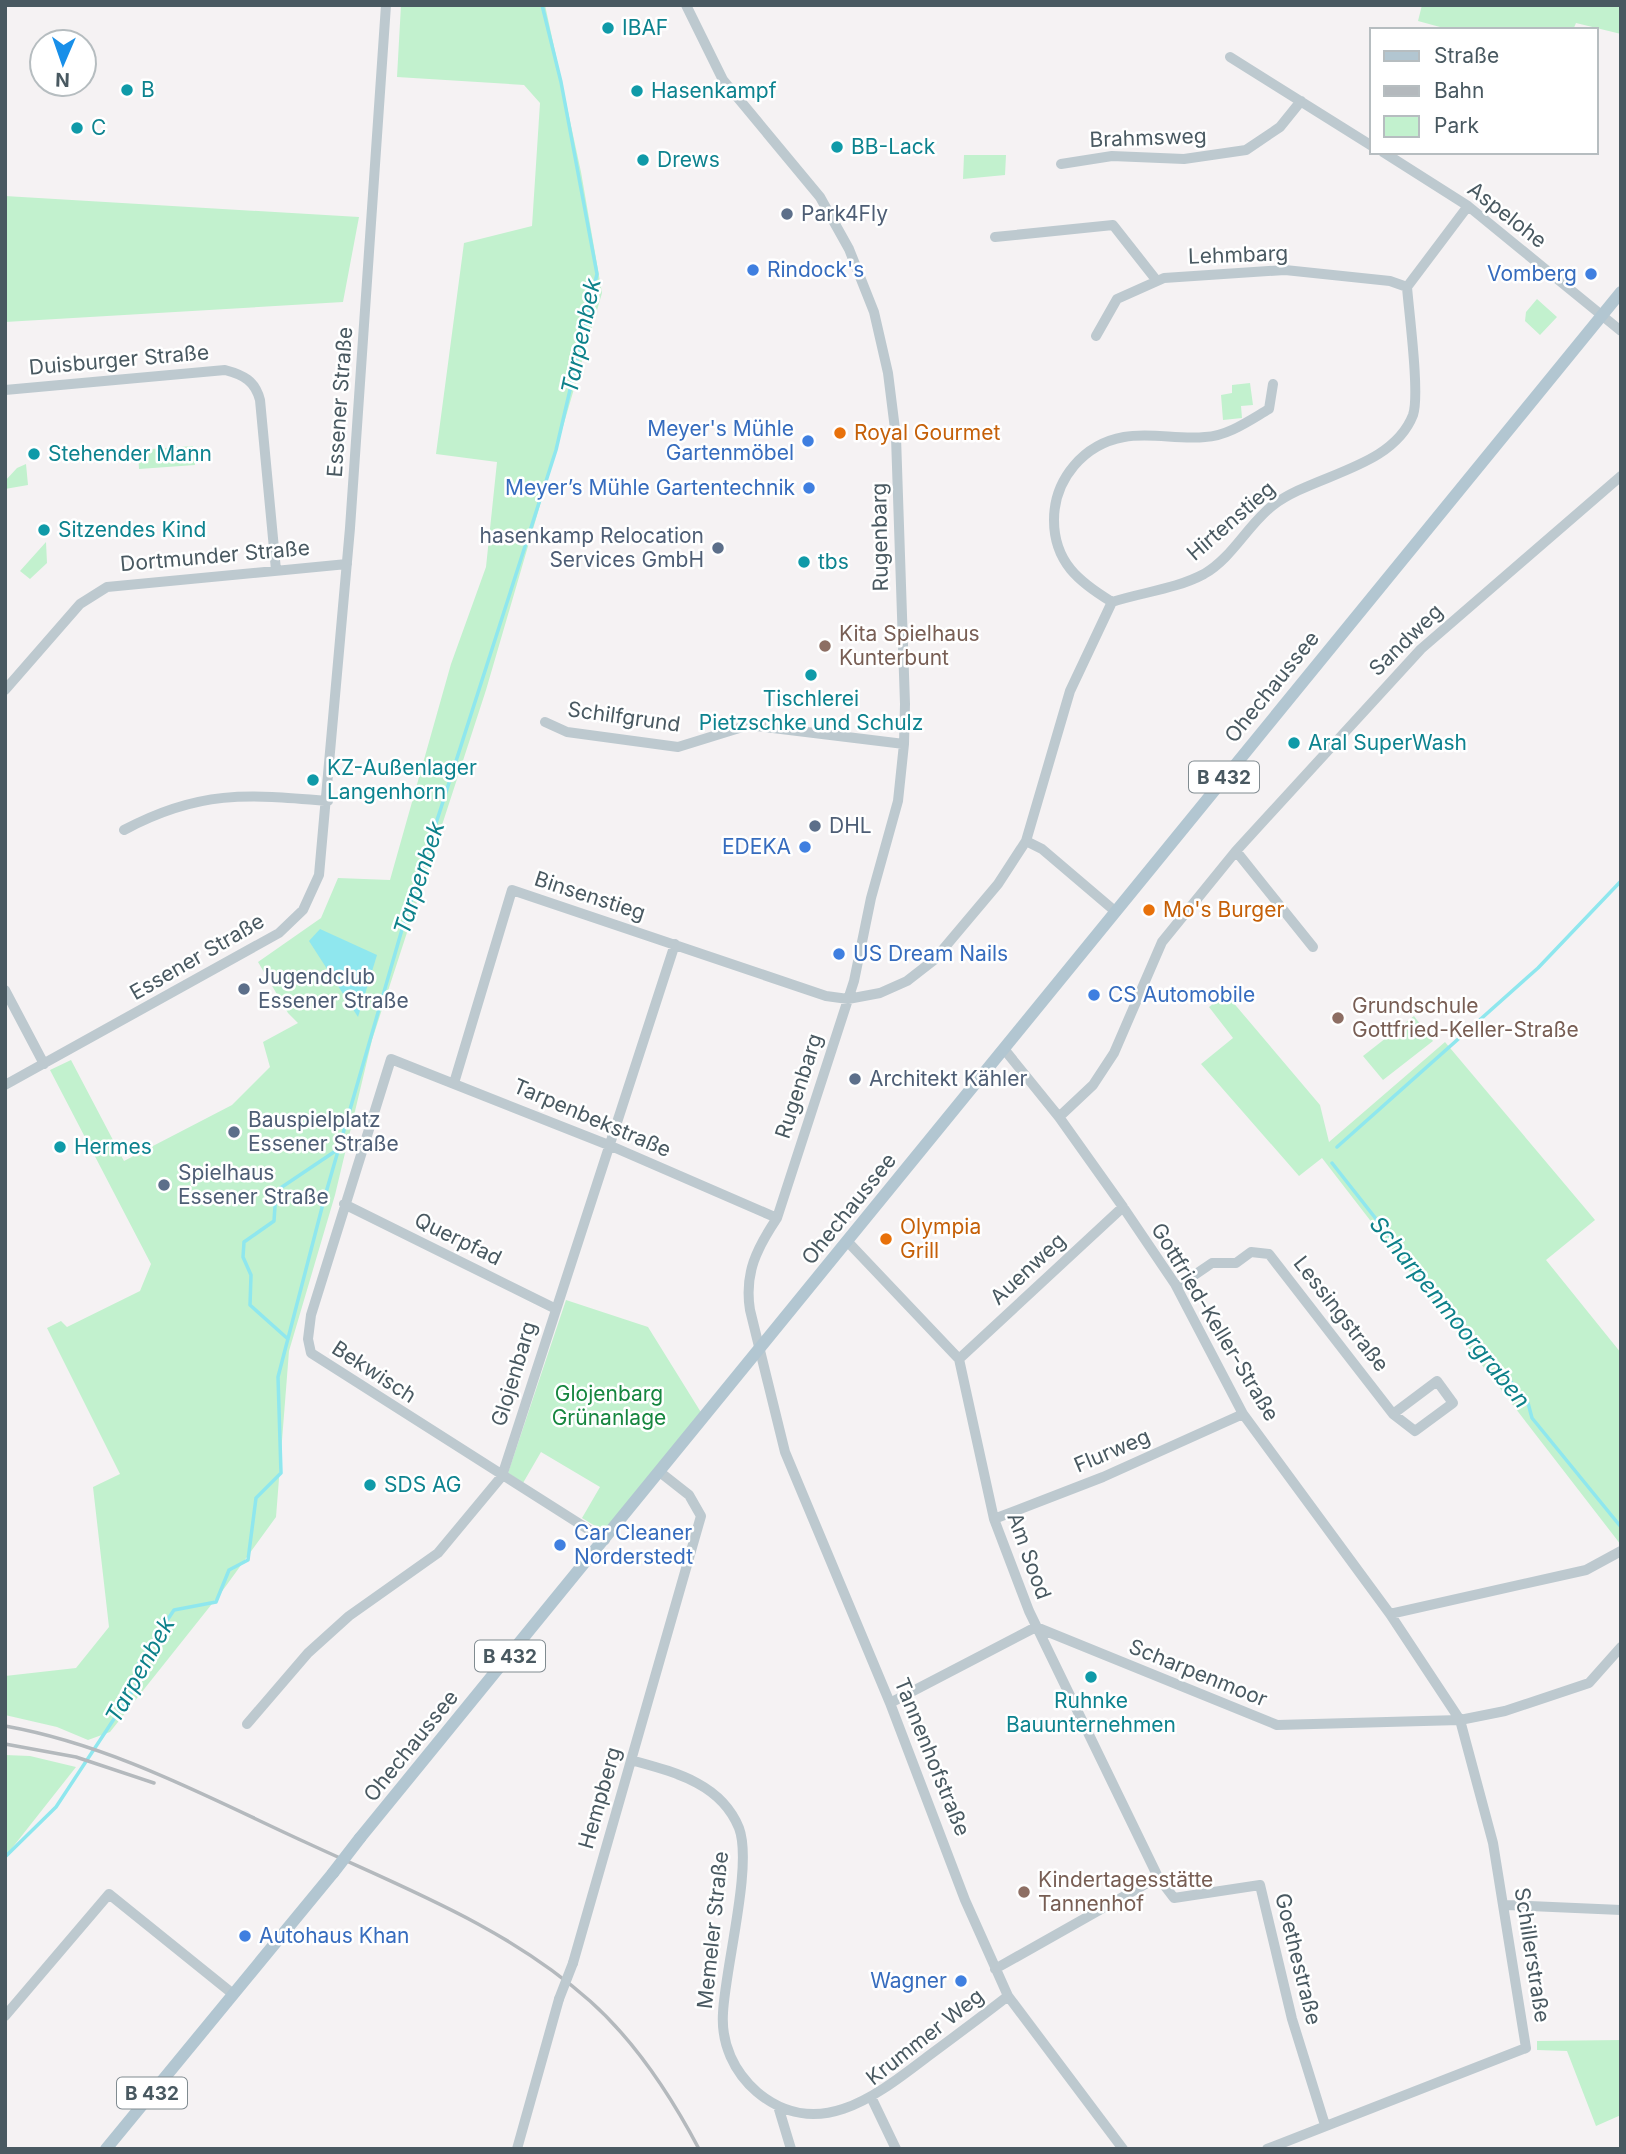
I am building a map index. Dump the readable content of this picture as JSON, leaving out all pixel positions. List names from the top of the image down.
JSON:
{
  "streets": {
    "main road": ["Ohechaussee", "B 432"],
    "street": [
      "Brahmsweg",
      "Aspelohe",
      "Lehmbarg",
      "Duisburger Straße",
      "Essener Straße",
      "Hirtenstieg",
      "Rugenbarg",
      "Dortmunder Straße",
      "Sandweg",
      "Schilfgrund",
      "Binsenstieg",
      "Tarpenbekstraße",
      "Querpfad",
      "Auenweg",
      "Lessingstraße",
      "Gottfried-Keller-Straße",
      "Bekwisch",
      "Glojenbarg",
      "Flurweg",
      "Am Sood",
      "Scharpenmoor",
      "Tannenhofstraße",
      "Hempberg",
      "Memeler Straße",
      "Schillerstraße",
      "Goethestraße",
      "Krummer Weg"
    ]
  },
  "crossings": [
    ["Aspelohe", "Ohechaussee"],
    ["Lehmbarg", "Hirtenstieg"],
    ["Duisburger Straße", "Dortmunder Straße"],
    ["Essener Straße", "Dortmunder Straße"],
    ["Rugenbarg", "Ohechaussee"],
    ["Rugenbarg", "Schilfgrund"],
    ["Rugenbarg", "Binsenstieg"],
    ["Rugenbarg", "Tarpenbekstraße"],
    ["Rugenbarg", "Tannenhofstraße"],
    ["Sandweg", "Gottfried-Keller-Straße"],
    ["Ohechaussee", "Gottfried-Keller-Straße"],
    ["Ohechaussee", "Bekwisch"],
    ["Ohechaussee", "Tannenhofstraße"],
    ["Ohechaussee", "Hempberg"],
    ["Binsenstieg", "Tarpenbekstraße"],
    ["Binsenstieg", "Glojenbarg"],
    ["Tarpenbekstraße", "Bekwisch"],
    ["Tarpenbekstraße", "Glojenbarg"],
    ["Querpfad", "Bekwisch"],
    ["Querpfad", "Glojenbarg"],
    ["Auenweg", "Gottfried-Keller-Straße"],
    ["Auenweg", "Am Sood"],
    ["Lessingstraße", "Gottfried-Keller-Straße"],
    ["Gottfried-Keller-Straße", "Flurweg"],
    ["Gottfried-Keller-Straße", "Scharpenmoor"],
    ["Gottfried-Keller-Straße", "Schillerstraße"],
    ["Bekwisch", "Glojenbarg"],
    ["Flurweg", "Am Sood"],
    ["Am Sood", "Scharpenmoor"],
    ["Am Sood", "Goethestraße"],
    ["Scharpenmoor", "Schillerstraße"],
    ["Tannenhofstraße", "Krummer Weg"],
    ["Hempberg", "Memeler Straße"],
    ["Memeler Straße", "Krummer Weg"],
    ["Schillerstraße", "Goethestraße"]
  ],
  "water": ["Tarpenbek", "Scharpenmoorgraben"],
  "parks": ["Glojenbarg Grünanlage"],
  "places": [
    "IBAF",
    "B",
    "Hasenkampf",
    "C",
    "BB-Lack",
    "Drews",
    "Park4Fly",
    "Rindock's",
    "Vomberg",
    "Royal Gourmet",
    "Meyer's Mühle Gartenmöbel",
    "Stehender Mann",
    "Meyer’s Mühle Gartentechnik",
    "Sitzendes Kind",
    "hasenkamp Relocation Services GmbH",
    "tbs",
    "Kita Spielhaus Kunterbunt",
    "Tischlerei Pietzschke und Schulz",
    "Aral SuperWash",
    "KZ-Außenlager Langenhorn",
    "DHL",
    "EDEKA",
    "Mo's Burger",
    "US Dream Nails",
    "Jugendclub Essener Straße",
    "CS Automobile",
    "Grundschule Gottfried-Keller-Straße",
    "Architekt Kähler",
    "Bauspielplatz Essener Straße",
    "Hermes",
    "Spielhaus Essener Straße",
    "Olympia Grill",
    "SDS AG",
    "Car Cleaner Norderstedt",
    "Ruhnke Bauunternehmen",
    "Kindertagesstätte Tannenhof",
    "Autohaus Khan",
    "Wagner"
  ],
  "legend": ["Straße", "Bahn", "Park"],
  "north": "bottom"
}
